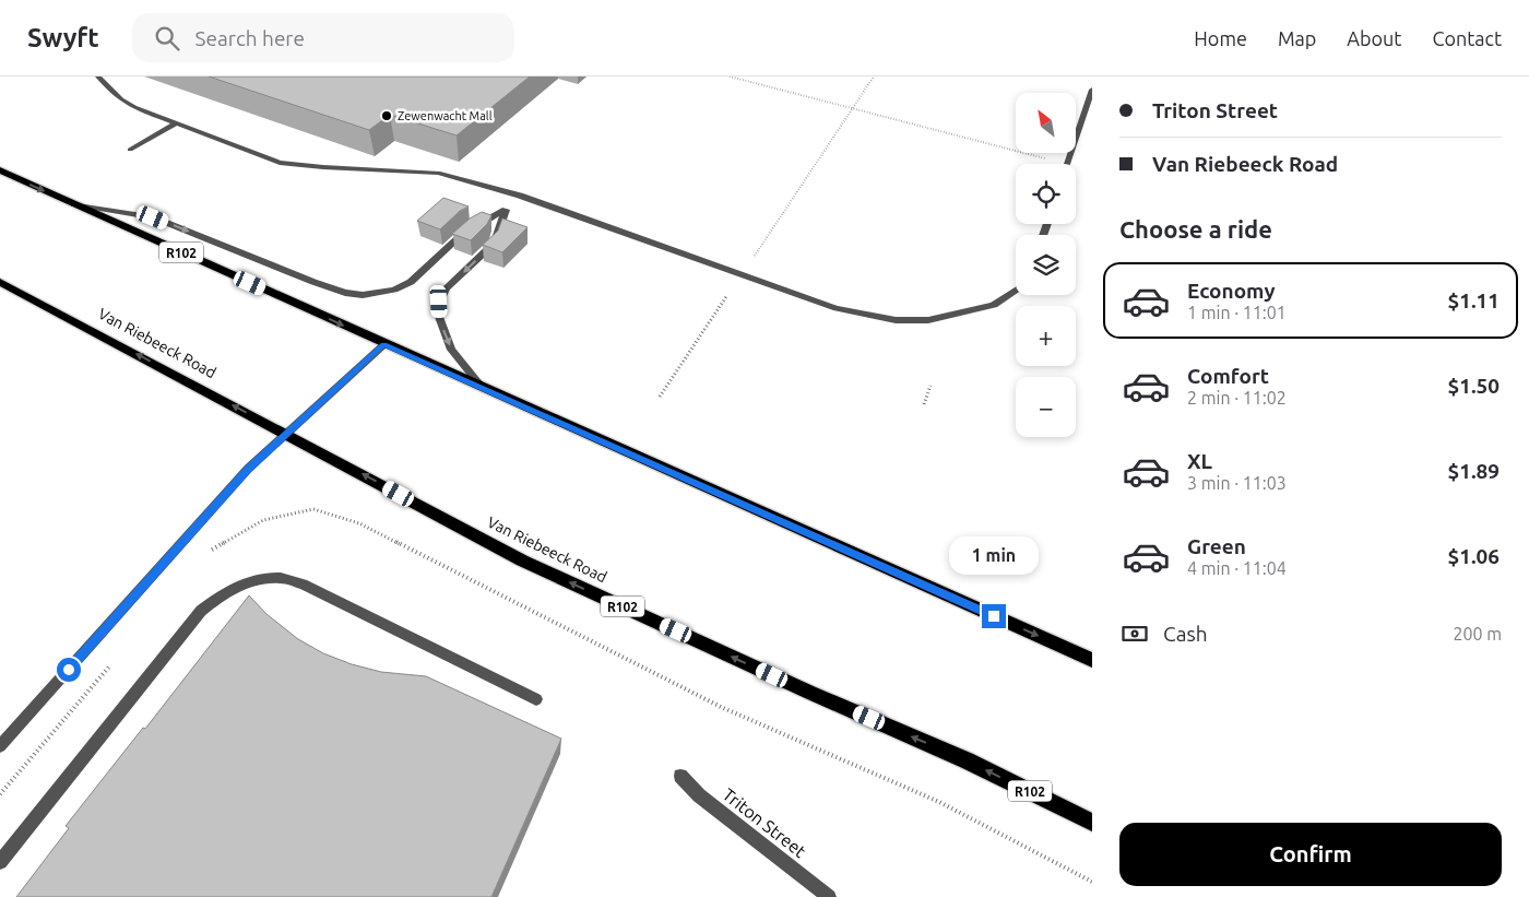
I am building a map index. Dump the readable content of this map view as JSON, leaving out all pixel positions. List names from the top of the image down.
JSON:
{
  "streets": {
    "main road": ["R102", "Van Riebeeck Road"],
    "lane": ["Triton Street"]
  },
  "one_way": ["Van Riebeeck Road"],
  "places": ["Zewenwacht Mall"],
  "north": "top left",
  "page": {
    "header": "Swyft",
    "search": "Search here",
    "nav": [
      "Home",
      "Map",
      "About",
      "Contact"
    ],
    "banner": ["Triton Street", "Van Riebeeck Road"],
    "map_buttons": ["+", "−"],
    "heading": "Choose a ride",
    "list": [
      {
        "name": "Economy",
        "note": "1 min · 11:01",
        "value": "$1.11"
      },
      {
        "name": "Comfort",
        "note": "2 min · 11:02",
        "value": "$1.50"
      },
      {
        "name": "XL",
        "note": "3 min · 11:03",
        "value": "$1.89"
      },
      {
        "name": "Green",
        "note": "4 min · 11:04",
        "value": "$1.06"
      }
    ],
    "bubble": "1 min",
    "pay": ["Cash", "200 m"],
    "buttons": "Confirm"
  }
}
